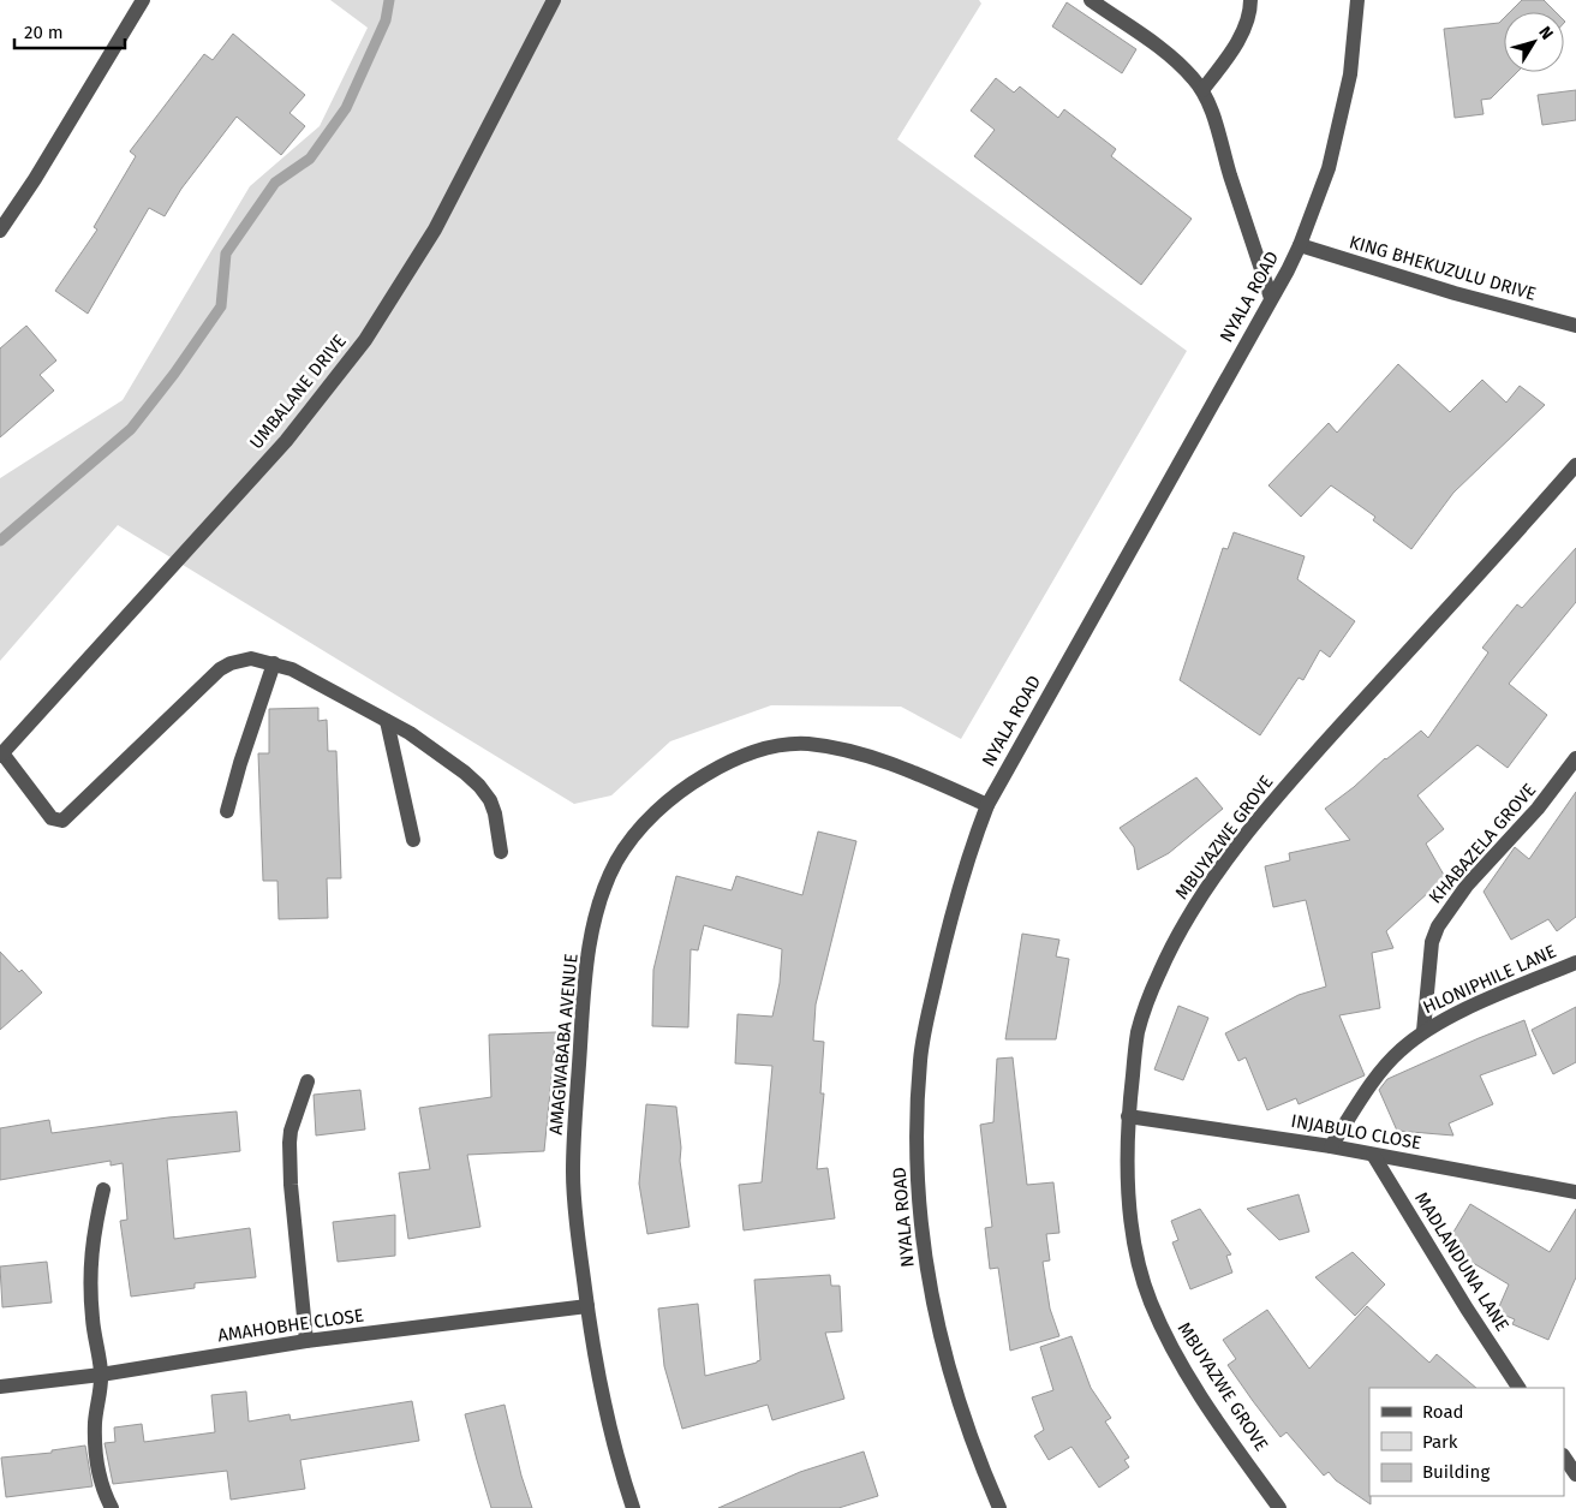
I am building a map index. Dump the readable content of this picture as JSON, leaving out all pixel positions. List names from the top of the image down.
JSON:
{
  "streets": {
    "street": [
      "KING BHEKUZULU DRIVE",
      "NYALA ROAD",
      "UMBALANE DRIVE",
      "MBUYAZWE GROVE",
      "KHABAZELA GROVE",
      "HLONIPHILE LANE",
      "AMAGWABABA AVENUE",
      "INJABULO CLOSE",
      "MADLANDUNA LANE",
      "AMAHOBHE CLOSE"
    ]
  },
  "crossings": [
    ["KING BHEKUZULU DRIVE", "NYALA ROAD"],
    ["NYALA ROAD", "AMAGWABABA AVENUE"],
    ["MBUYAZWE GROVE", "INJABULO CLOSE"],
    ["KHABAZELA GROVE", "HLONIPHILE LANE"],
    ["HLONIPHILE LANE", "INJABULO CLOSE"],
    ["AMAGWABABA AVENUE", "AMAHOBHE CLOSE"],
    ["INJABULO CLOSE", "MADLANDUNA LANE"]
  ],
  "legend": ["Road", "Park", "Building"],
  "scale_bar": "20 m",
  "north": "top right"
}
